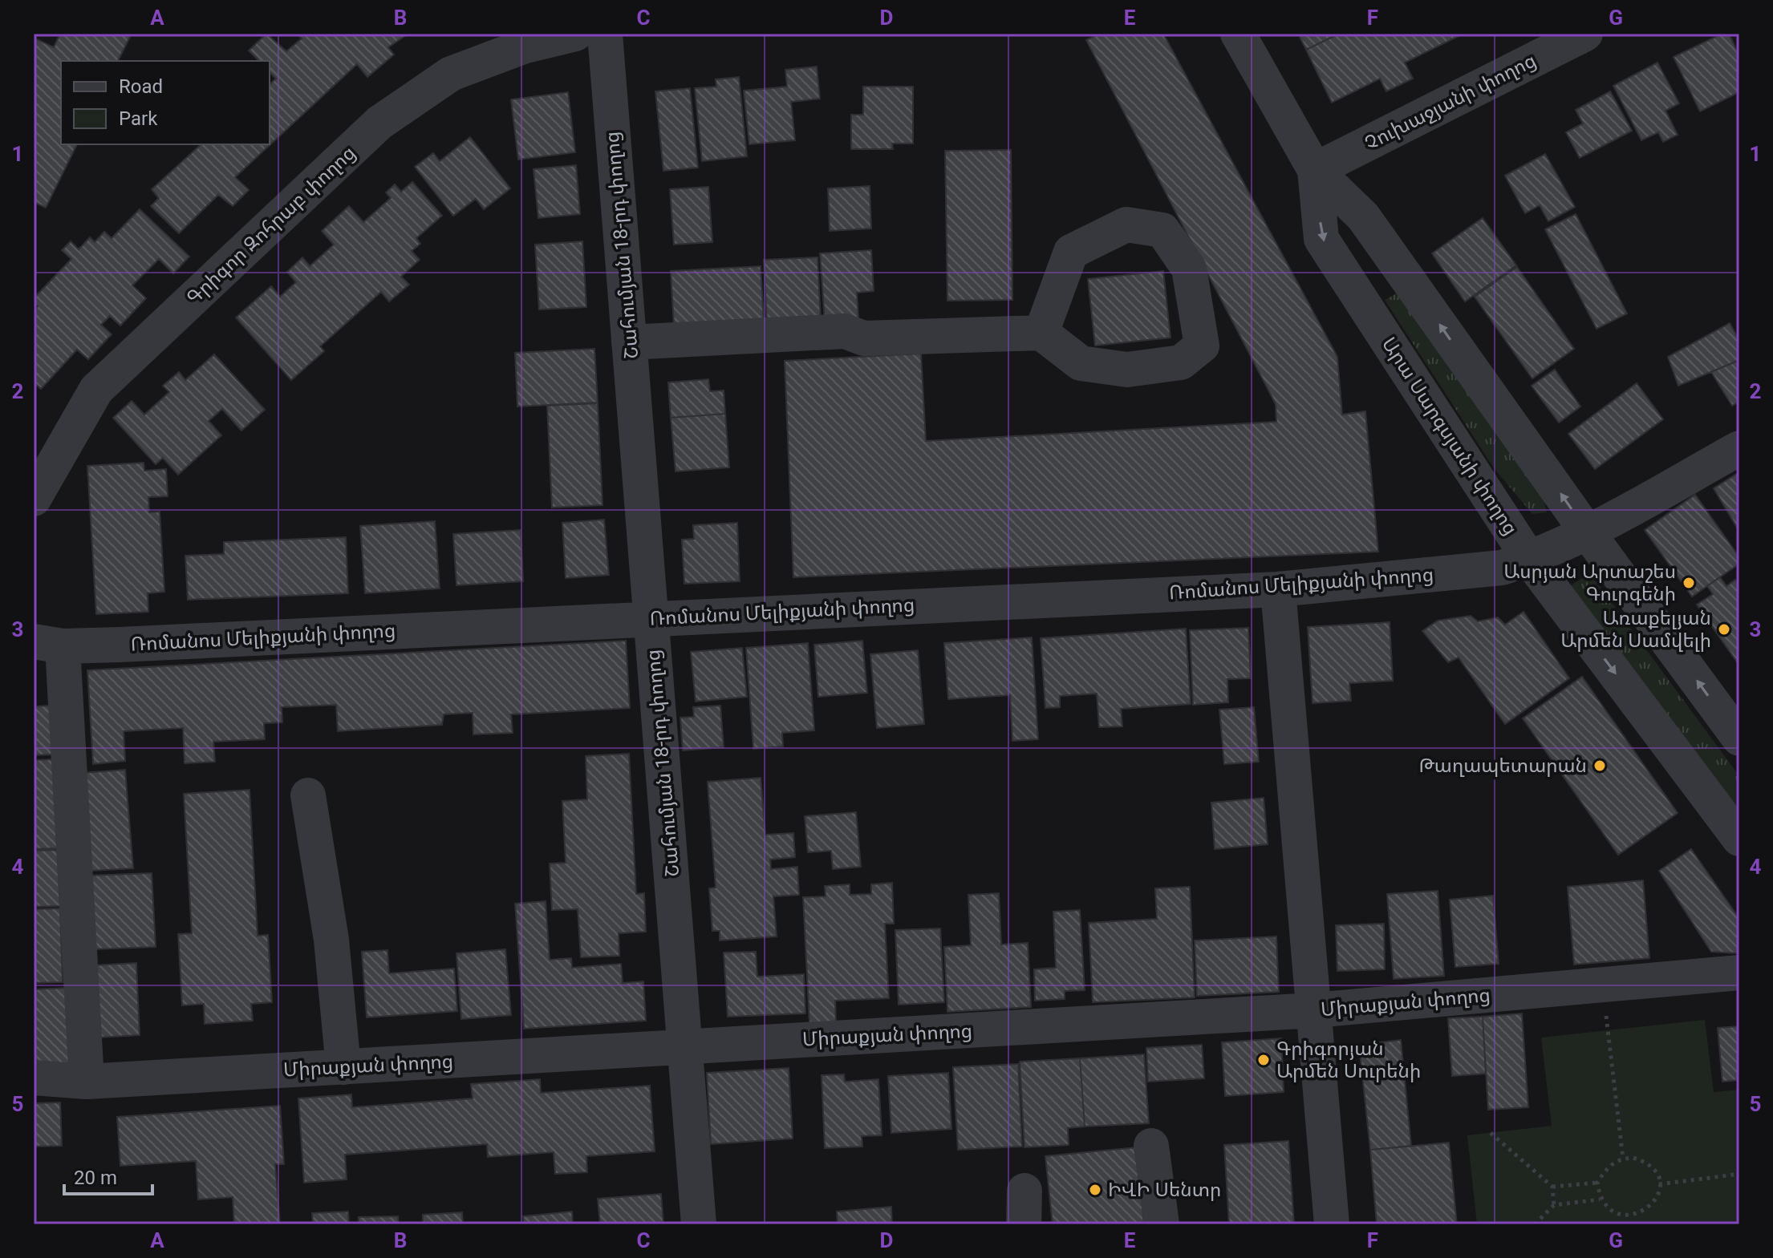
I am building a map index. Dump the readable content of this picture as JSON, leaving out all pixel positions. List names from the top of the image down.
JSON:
{
  "streets": {
    "street": [
      "Չուխաջյանի փողոց",
      "Գրիգոր Զոհրաբ փողոց",
      "Շահումյան 18-րդ փողոց",
      "Արա Սարգսյանի փողոց",
      "Ռոմանոս Մելիքյանի փողոց",
      "Միրաքյան փողոց"
    ]
  },
  "crossings": [
    ["Չուխաջյանի փողոց", "Արա Սարգսյանի փողոց"],
    ["Շահումյան 18-րդ փողոց", "Ռոմանոս Մելիքյանի փողոց"],
    ["Շահումյան 18-րդ փողոց", "Միրաքյան փողոց"],
    ["Արա Սարգսյանի փողոց", "Ռոմանոս Մելիքյանի փողոց"]
  ],
  "places": [
    "Ասրյան Արտաշես Գուրգենի",
    "Առաքելյան Արմեն Սամվելի",
    "Թաղապետարան",
    "Գրիգորյան Արմեն Սուրենի",
    "ԻՎԻ Սենտր"
  ],
  "legend": ["Road", "Park"],
  "scale_bar": "20 m",
  "grid": {
    "columns": [
      "A",
      "B",
      "C",
      "D",
      "E",
      "F",
      "G"
    ],
    "rows": [
      "1",
      "2",
      "3",
      "4",
      "5"
    ]
  }
}
